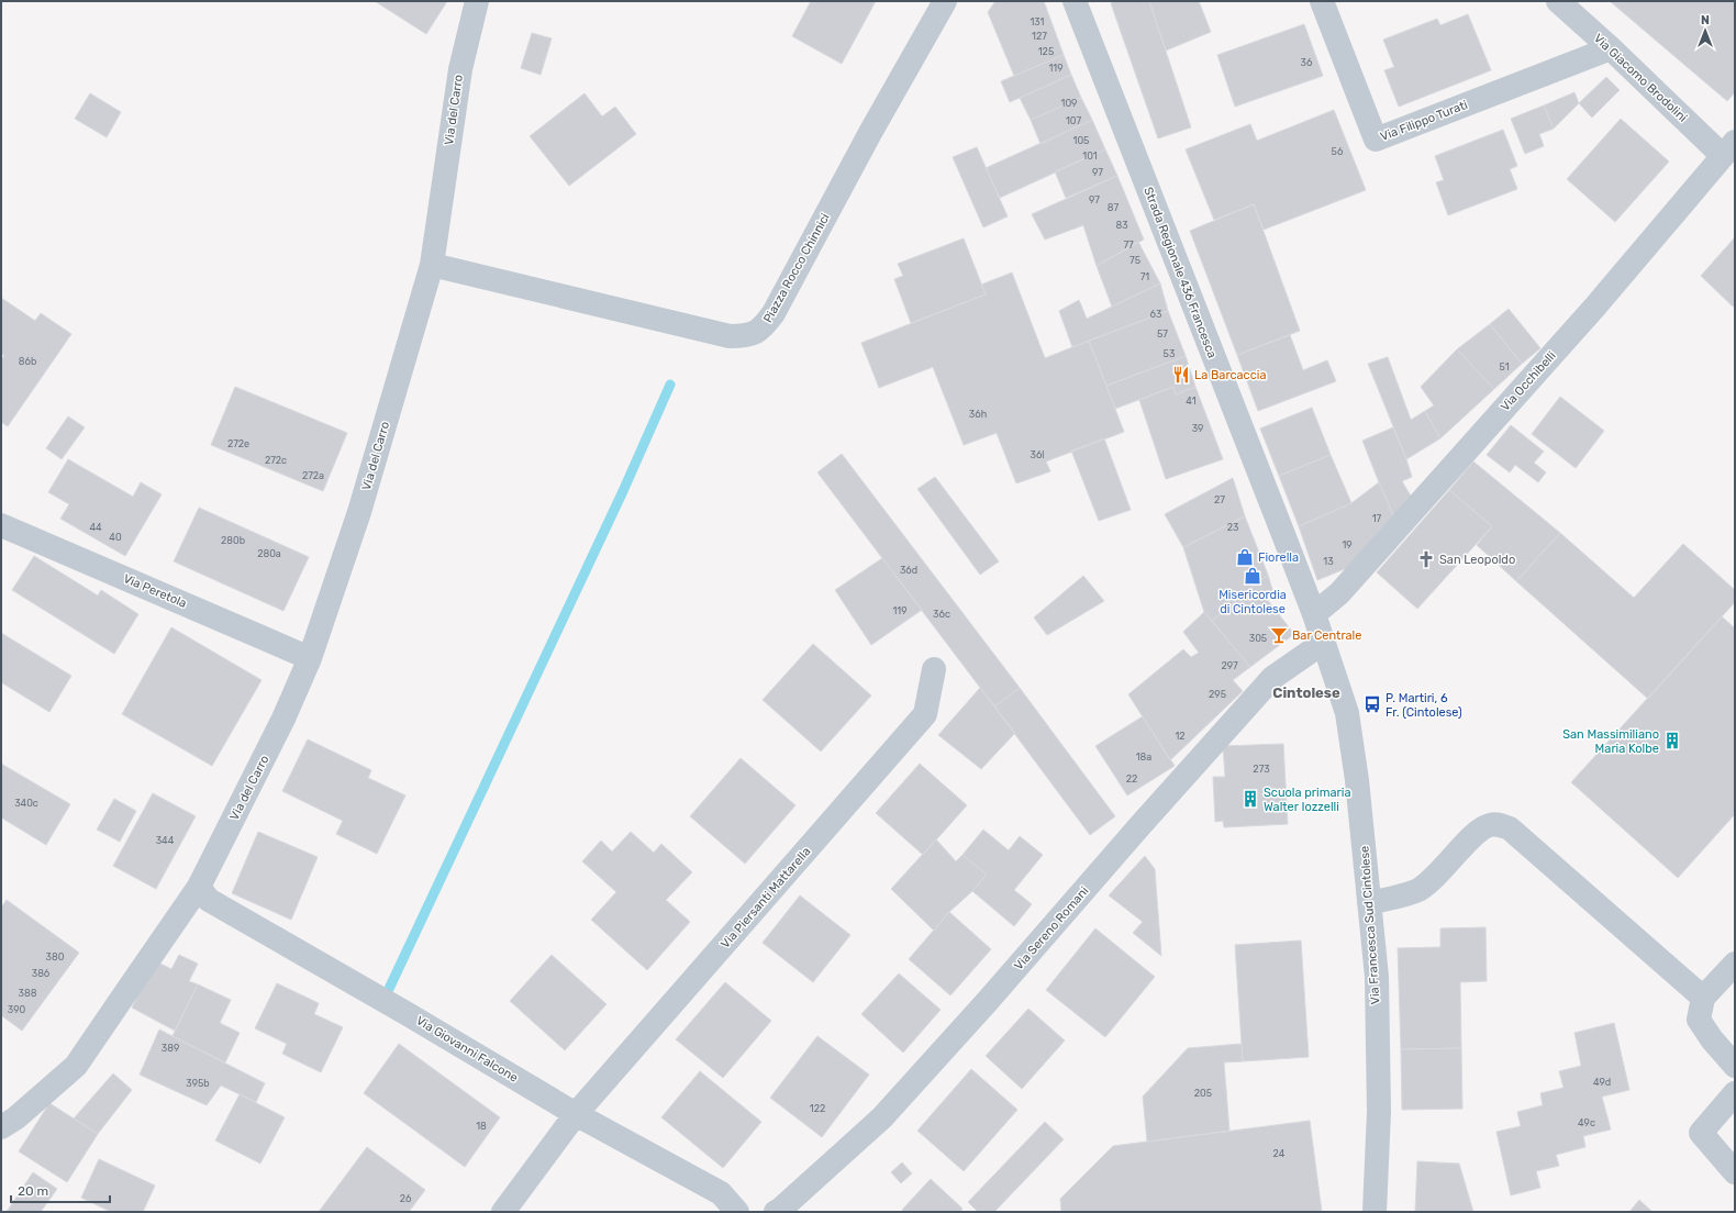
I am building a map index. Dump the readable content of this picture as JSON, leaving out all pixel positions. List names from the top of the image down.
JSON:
{
  "streets": {
    "street": [
      "Via Giacomo Brodolini",
      "Via del Carro",
      "Via Filippo Turati",
      "Piazza Rocco Chinnici",
      "Strada Regionale 436 Francesca",
      "Via Occhibelli",
      "Via Peretola",
      "Via Piersanti Mattarella",
      "Via Francesca Sud Cintolese",
      "Via Sereno Romani",
      "Via Giovanni Falcone"
    ]
  },
  "crossings": [
    ["Via Giacomo Brodolini", "Via Filippo Turati"],
    ["Via Giacomo Brodolini", "Via Occhibelli"],
    ["Via del Carro", "Piazza Rocco Chinnici"],
    ["Via del Carro", "Via Peretola"],
    ["Via del Carro", "Via Giovanni Falcone"],
    ["Strada Regionale 436 Francesca", "Via Occhibelli"],
    ["Strada Regionale 436 Francesca", "Via Francesca Sud Cintolese"],
    ["Strada Regionale 436 Francesca", "Via Sereno Romani"],
    ["Via Piersanti Mattarella", "Via Giovanni Falcone"],
    ["Via Francesca Sud Cintolese", "Via Sereno Romani"]
  ],
  "districts": ["Cintolese"],
  "places": {
    "restaurant": ["La Barcaccia"],
    "shop": ["Fiorella", "Misericordia di Cintolese"],
    "church": ["San Leopoldo"],
    "bar": ["Bar Centrale"],
    "bus stop": ["P. Martiri, 6 Fr. (Cintolese)"],
    "building": ["San Massimiliano Maria Kolbe", "Scuola primaria Walter Iozzelli"]
  },
  "house_numbers": [
    "131",
    "127",
    "125",
    "36",
    "119",
    "109",
    "107",
    "105",
    "56",
    "101",
    "97",
    "97",
    "87",
    "83",
    "77",
    "75",
    "71",
    "63",
    "57",
    "53",
    "86b",
    "51",
    "41",
    "36h",
    "39",
    "272e",
    "36l",
    "272c",
    "272a",
    "27",
    "17",
    "44",
    "23",
    "40",
    "280b",
    "19",
    "280a",
    "13",
    "36d",
    "119",
    "36c",
    "305",
    "297",
    "295",
    "12",
    "18a",
    "273",
    "22",
    "340c",
    "344",
    "380",
    "386",
    "388",
    "390",
    "389",
    "49d",
    "395b",
    "205",
    "122",
    "49c",
    "18",
    "24",
    "26"
  ],
  "scale_bar": "20 m",
  "north": "top"
}
